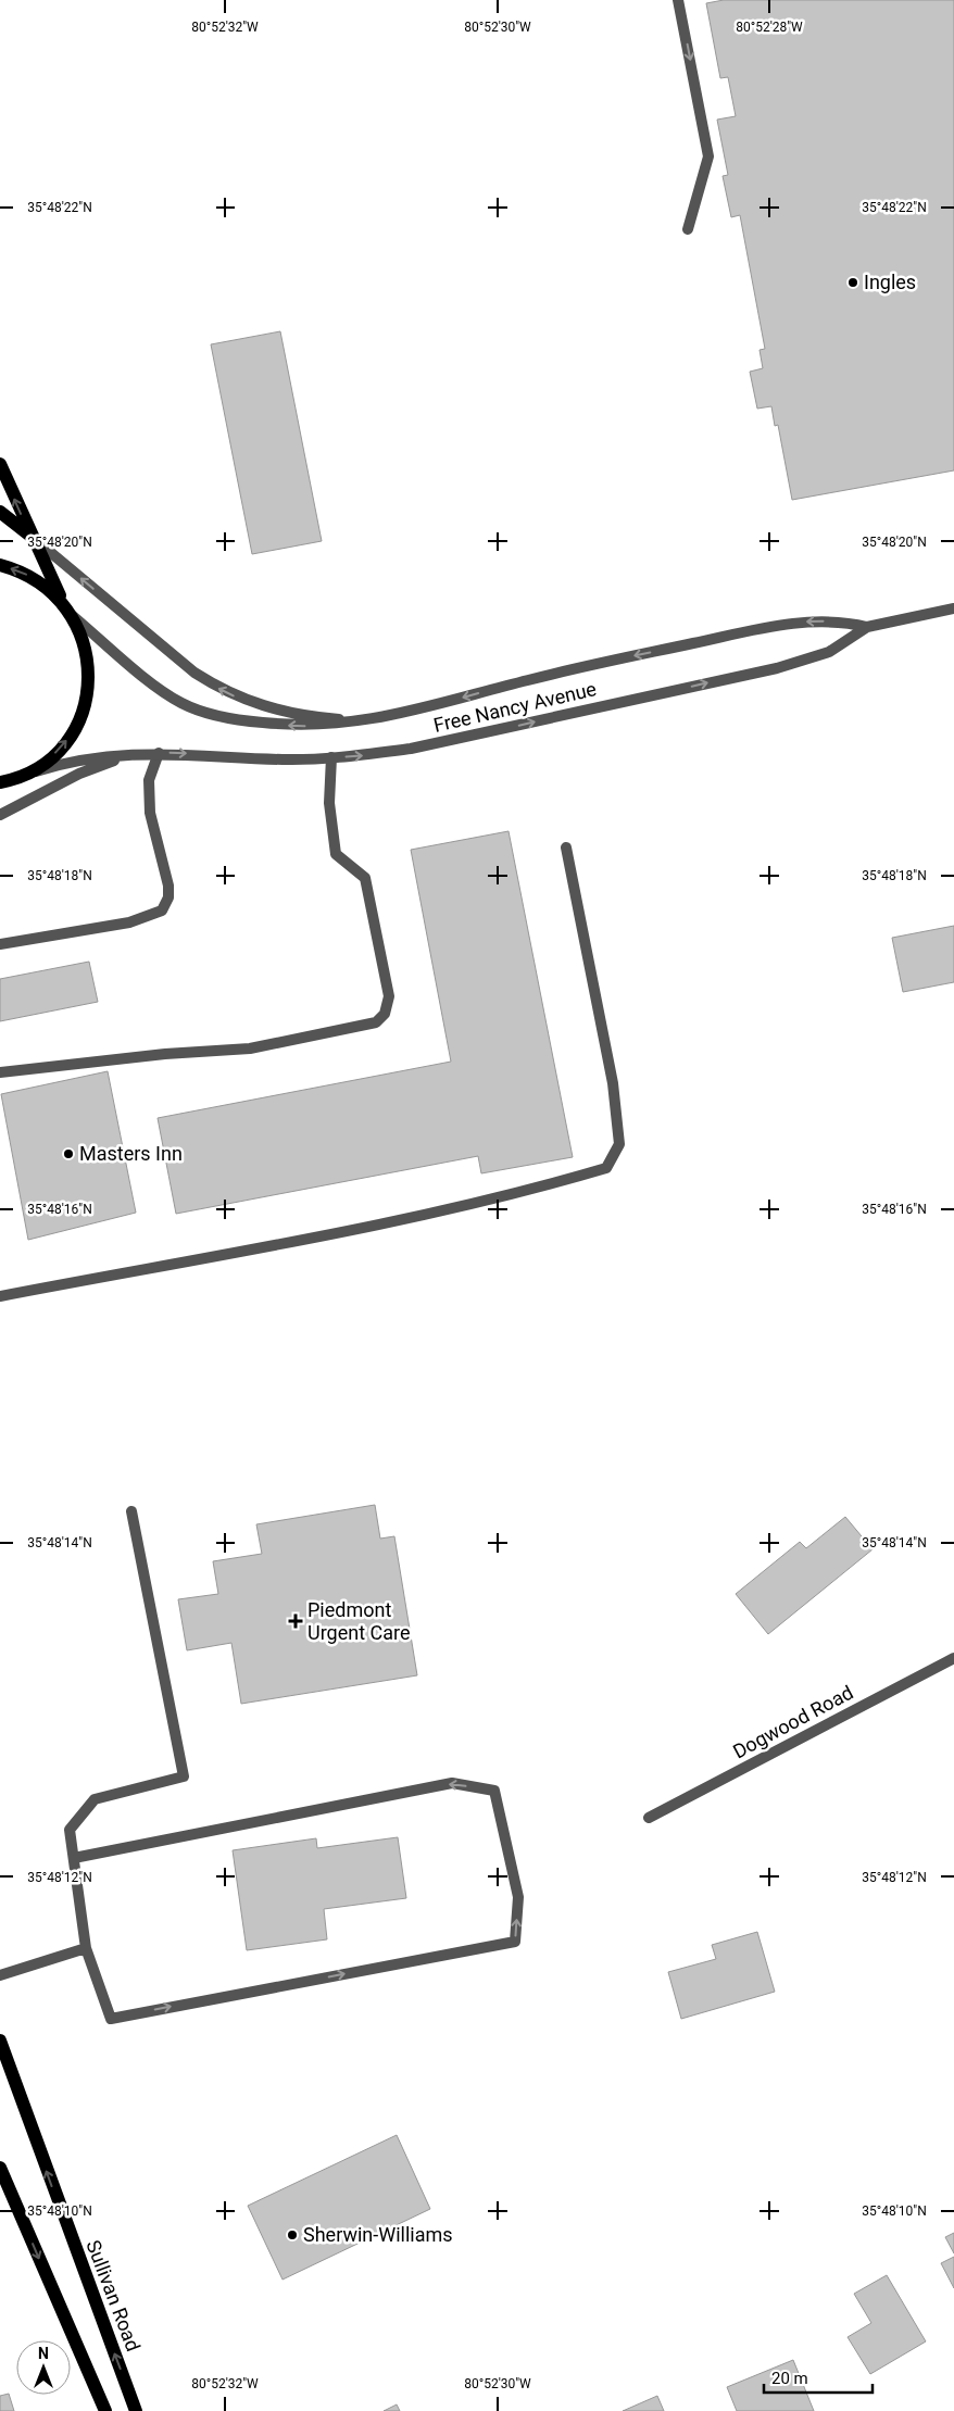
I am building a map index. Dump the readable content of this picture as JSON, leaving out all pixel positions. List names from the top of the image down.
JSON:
{
  "streets": {
    "main road": ["Sullivan Road"],
    "street": ["Free Nancy Avenue", "Dogwood Road"]
  },
  "places": {
    "other": ["Ingles", "Masters Inn", "Sherwin-Williams"],
    "health": ["Piedmont Urgent Care"]
  },
  "scale_bar": "20 m",
  "north": "top",
  "coordinates": [
    "80°52'32\"W",
    "80°52'30\"W",
    "80°52'28\"W",
    "35°48'22\"N",
    "35°48'20\"N",
    "35°48'18\"N",
    "35°48'16\"N",
    "35°48'14\"N",
    "35°48'12\"N",
    "35°48'10\"N"
  ]
}
